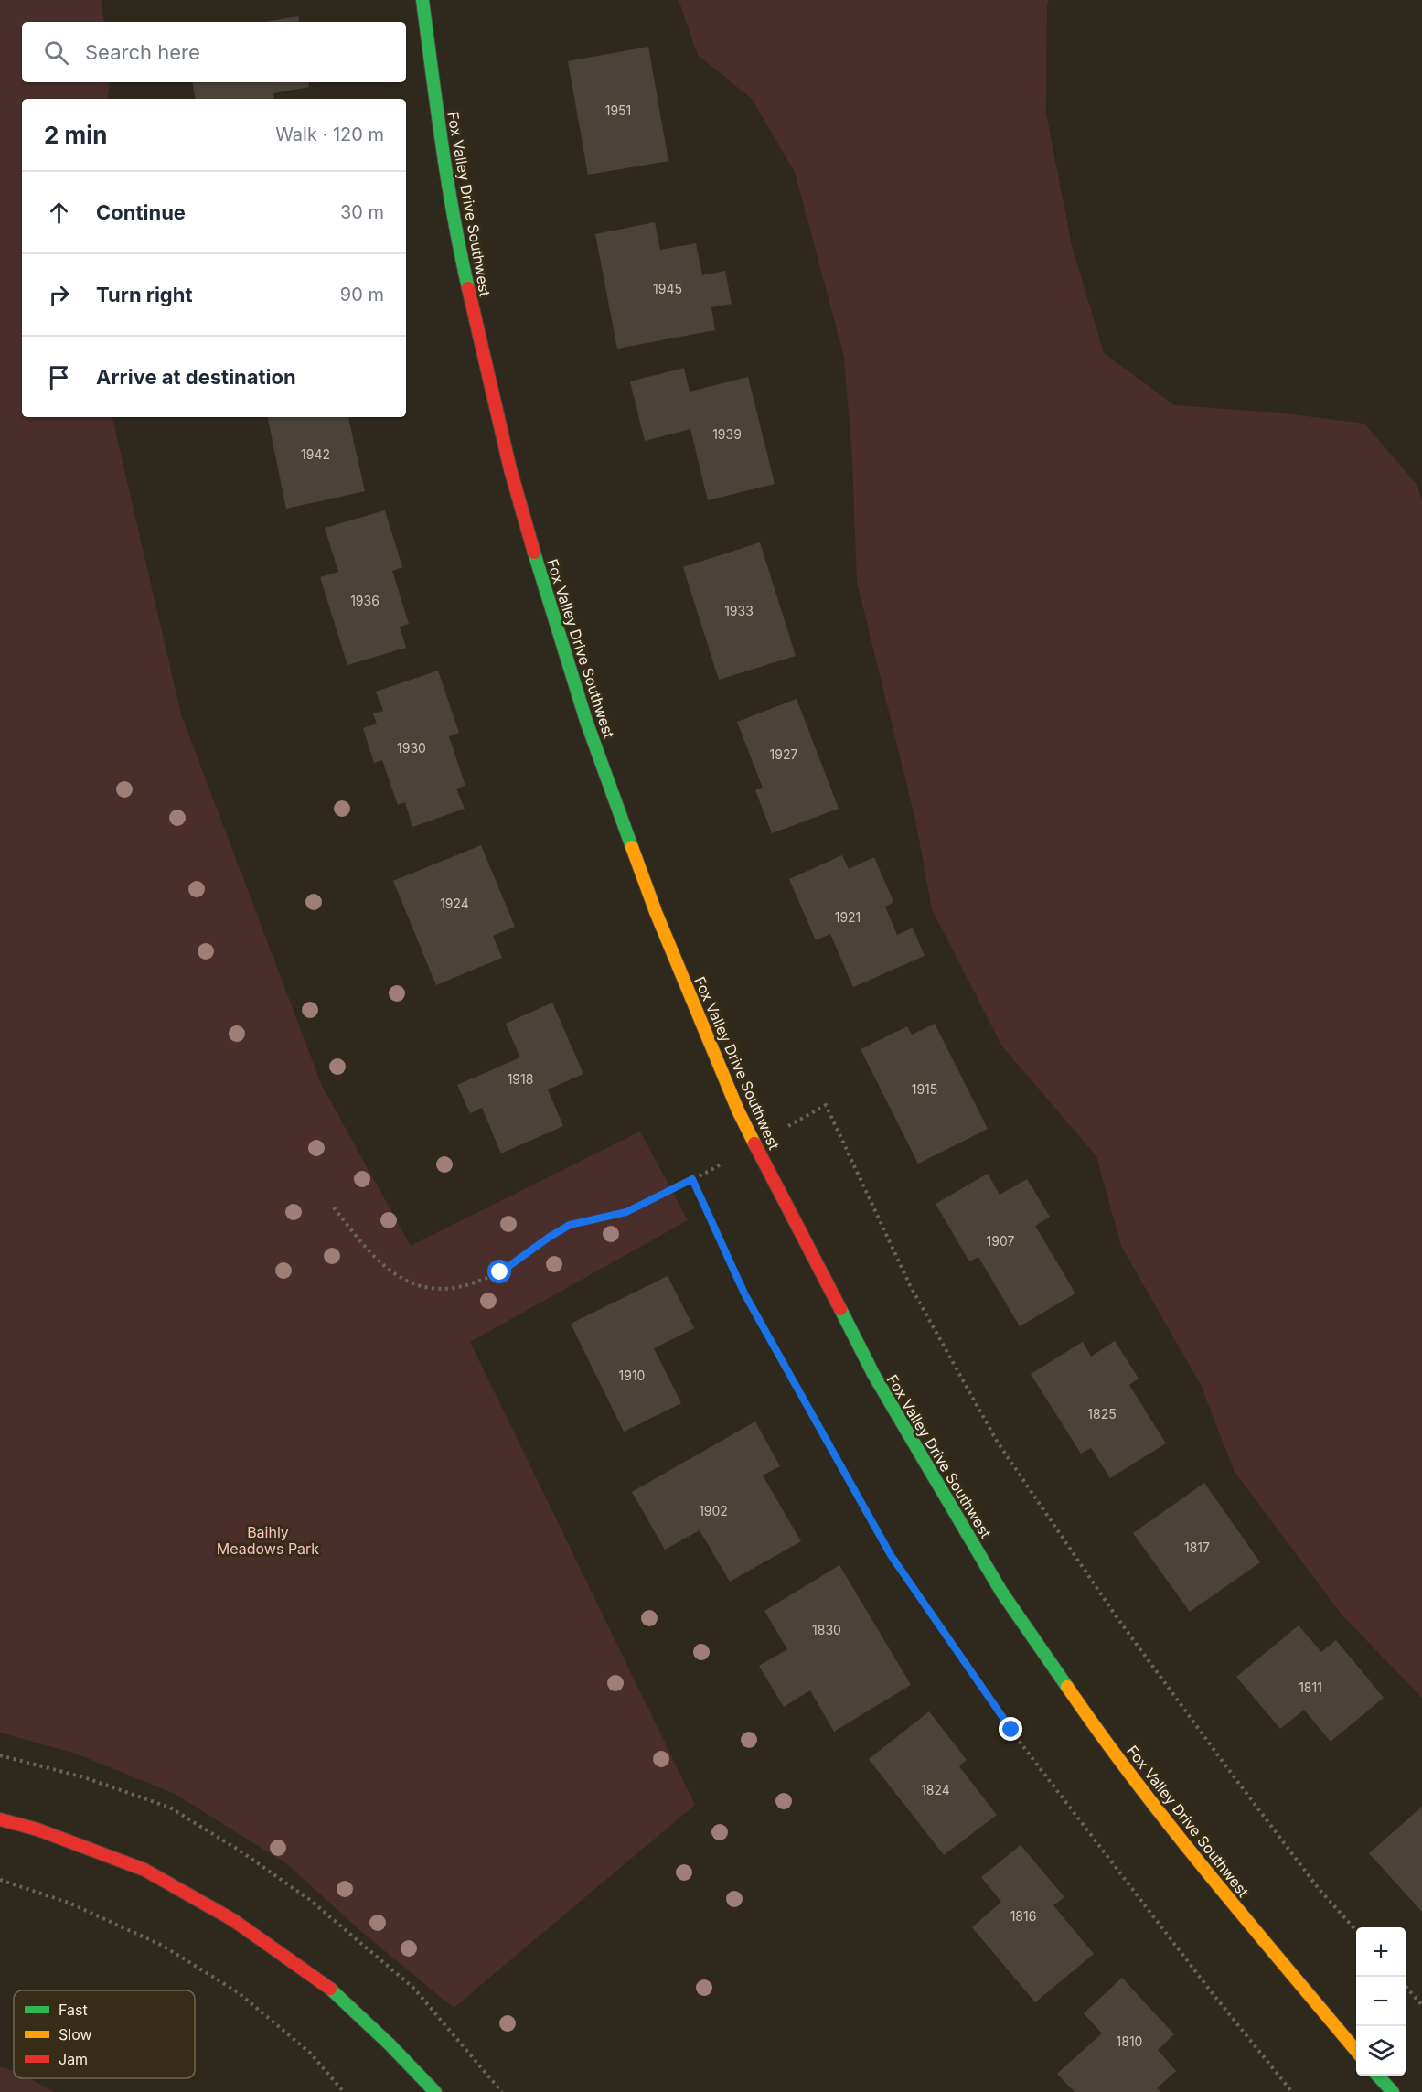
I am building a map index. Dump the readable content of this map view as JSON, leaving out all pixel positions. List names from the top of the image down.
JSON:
{
  "streets": {
    "street": ["Fox Valley Drive Southwest"]
  },
  "parks": ["Baihly Meadows Park"],
  "house_numbers": [
    "1951",
    "1945",
    "1939",
    "1942",
    "1936",
    "1933",
    "1930",
    "1927",
    "1924",
    "1921",
    "1918",
    "1915",
    "1907",
    "1910",
    "1825",
    "1902",
    "1817",
    "1830",
    "1811",
    "1824",
    "1816",
    "1810"
  ],
  "legend": ["Fast", "Slow", "Jam"],
  "page": {
    "search": "Search here",
    "heading": ["2 min", "Walk · 120 m"],
    "list": [
      ["Continue", "30 m"],
      ["Turn right", "90 m"],
      "Arrive at destination"
    ],
    "map_buttons": ["+", "−"]
  }
}
